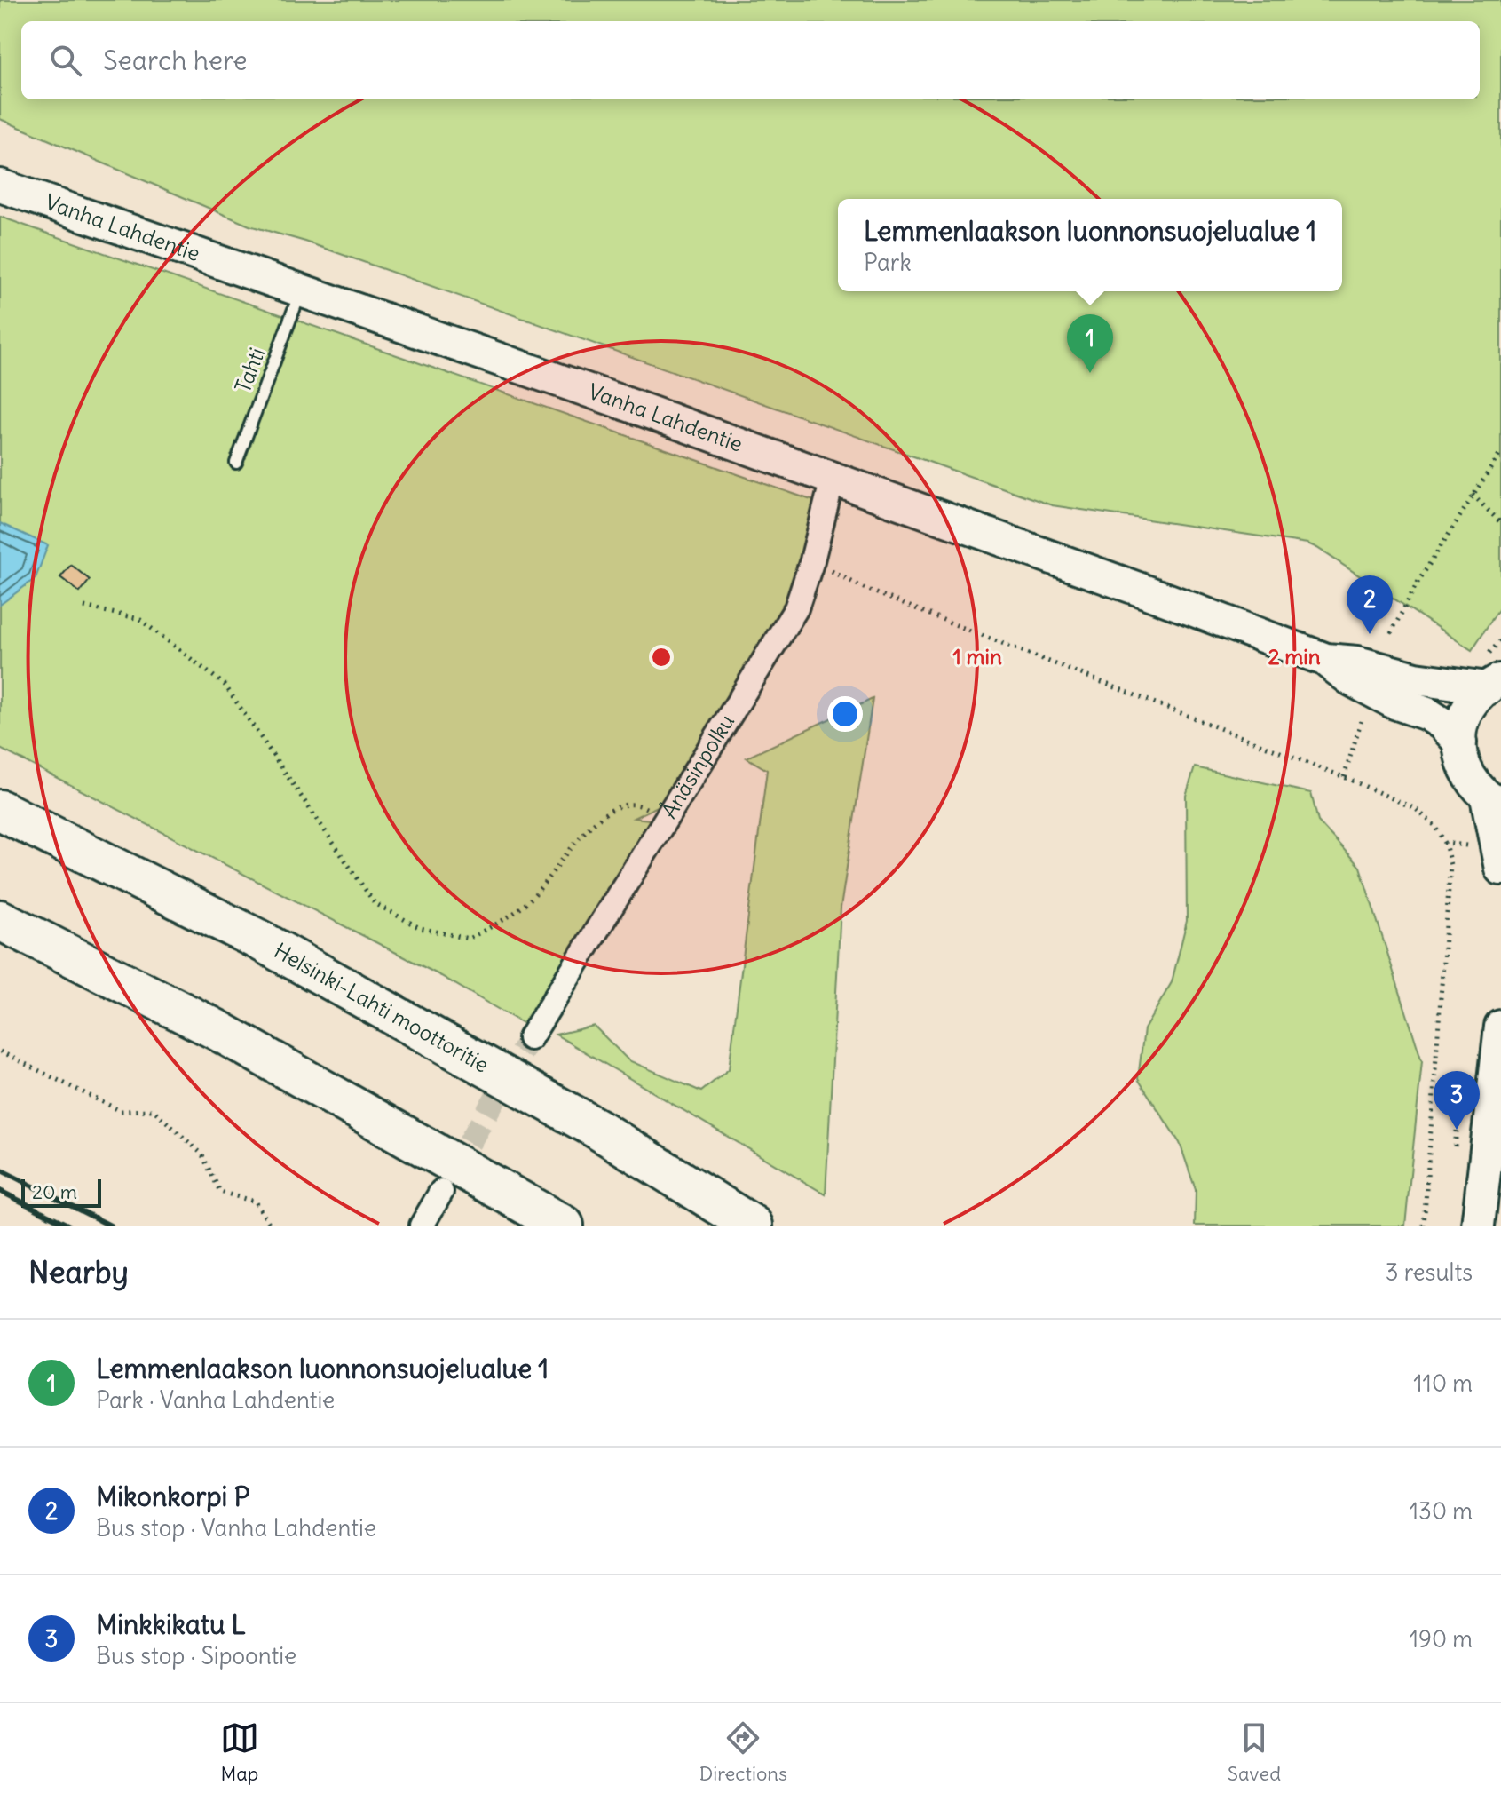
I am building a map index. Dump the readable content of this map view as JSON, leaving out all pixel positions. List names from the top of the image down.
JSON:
{
  "streets": {
    "highway": ["Helsinki-Lahti moottoritie"],
    "main road": ["Vanha Lahdentie"],
    "street": ["Ånäsinpolku"],
    "lane": ["Tahti"]
  },
  "crossings": [
    ["Vanha Lahdentie", "Tahti"],
    ["Vanha Lahdentie", "Ånäsinpolku"]
  ],
  "scale_bar": "20 m",
  "page": {
    "search": "Search here",
    "popup": ["Lemmenlaakson luonnonsuojelualue 1", "Park"],
    "pins": ["1", "2", "3"],
    "scale": "20 m",
    "heading": ["Nearby", "3 results"],
    "list": [
      {
        "mark": "1",
        "name": "Lemmenlaakson luonnonsuojelualue 1",
        "note": "Park · Vanha Lahdentie",
        "value": "110 m"
      },
      {
        "mark": "2",
        "name": "Mikonkorpi P",
        "note": "Bus stop · Vanha Lahdentie",
        "value": "130 m"
      },
      {
        "mark": "3",
        "name": "Minkkikatu L",
        "note": "Bus stop · Sipoontie",
        "value": "190 m"
      }
    ],
    "nav": ["Map", "Directions", "Saved"]
  },
  "rings": ["1 min", "2 min"]
}
